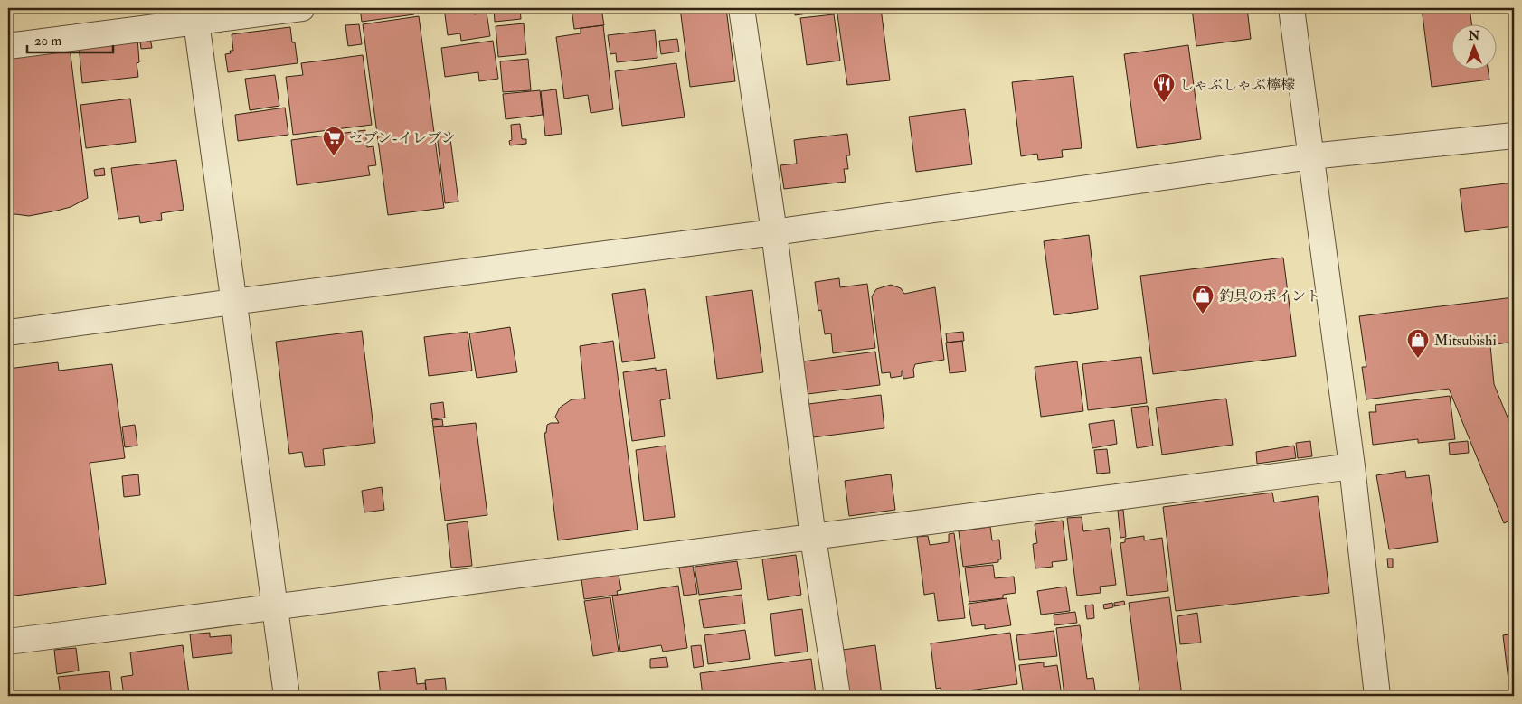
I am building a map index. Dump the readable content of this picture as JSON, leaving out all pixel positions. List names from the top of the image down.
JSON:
{
  "places": {
    "restaurant": ["しゃぶしゃぶ檸檬"],
    "supermarket": ["セブン-イレブン"],
    "shop": ["釣具のポイント", "Mitsubishi"]
  },
  "scale_bar": "20 m",
  "north": "top"
}
